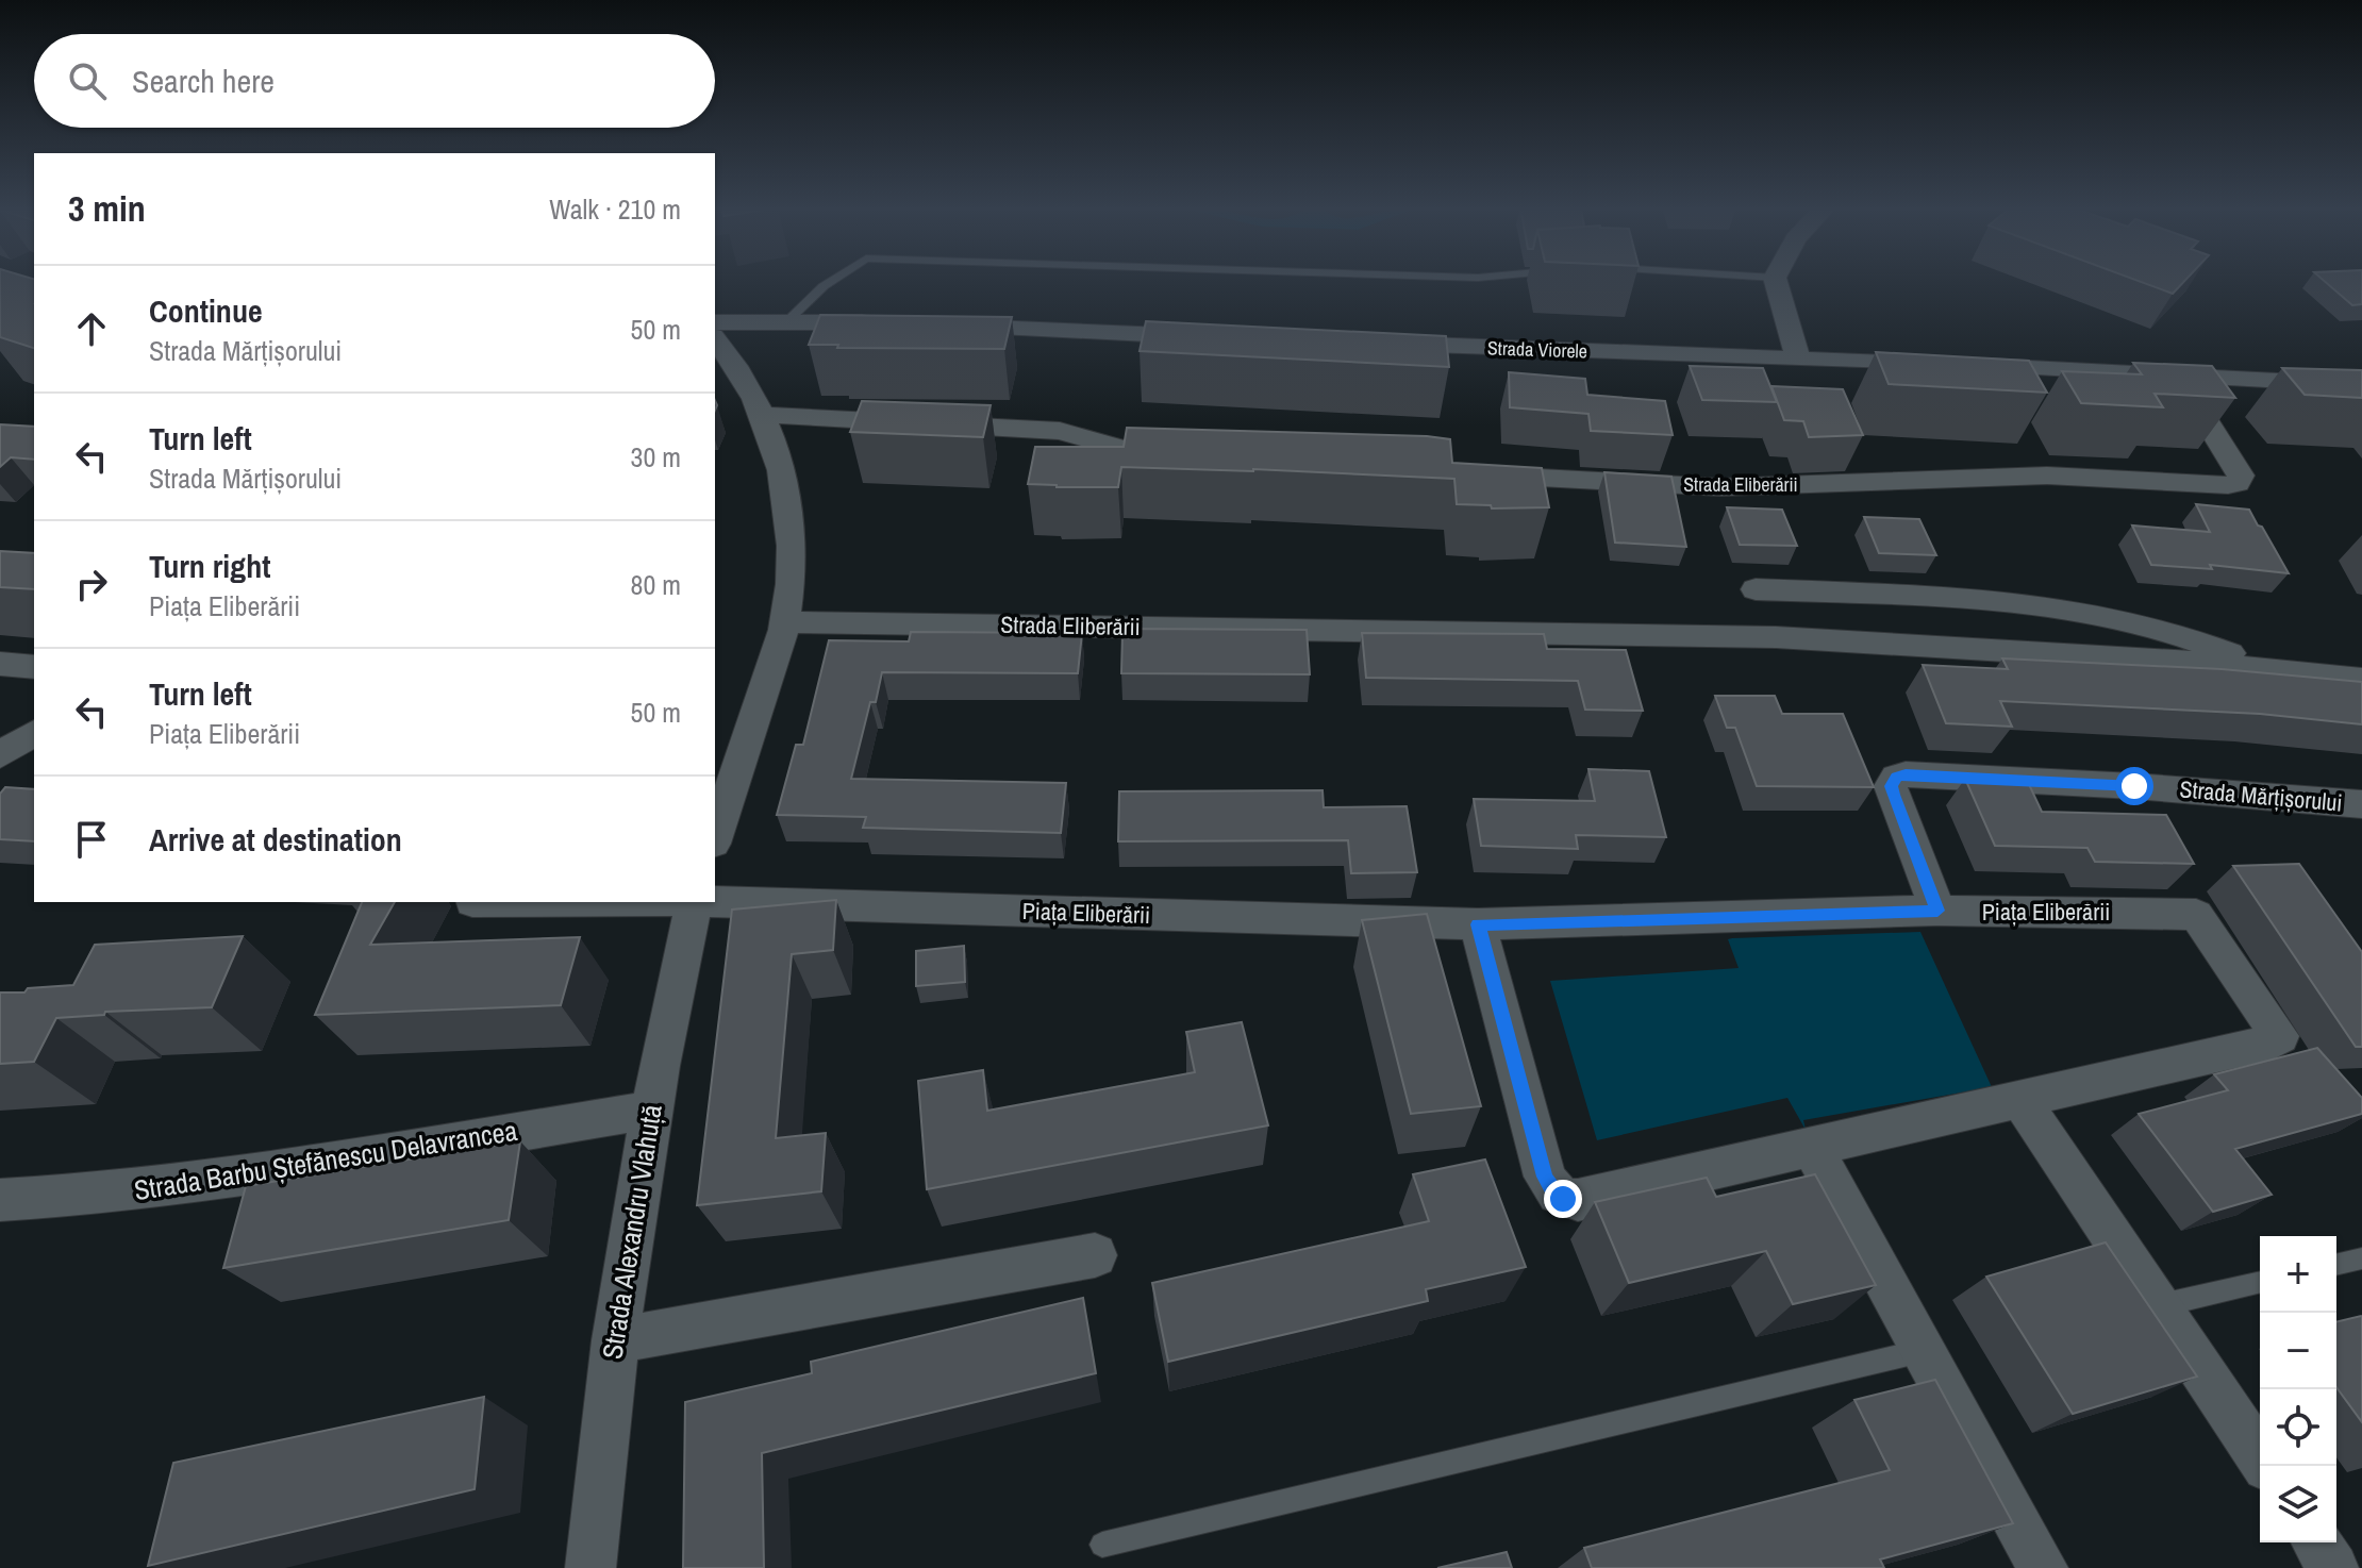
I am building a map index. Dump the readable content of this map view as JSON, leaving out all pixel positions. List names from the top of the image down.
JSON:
{
  "streets": {
    "street": [
      "Strada Viorele",
      "Strada Eliberării",
      "Strada Mărțișorului",
      "Piața Eliberării",
      "Strada Barbu Ștefănescu Delavrancea",
      "Strada Alexandru Vlahuță"
    ]
  },
  "crossings": [
    ["Strada Mărțișorului", "Piața Eliberării"],
    ["Strada Barbu Ștefănescu Delavrancea", "Strada Alexandru Vlahuță"]
  ],
  "page": {
    "search": "Search here",
    "heading": ["3 min", "Walk · 210 m"],
    "list": [
      ["Continue", "Strada Mărțișorului", "50 m"],
      ["Turn left", "Strada Mărțișorului", "30 m"],
      ["Turn right", "Piața Eliberării", "80 m"],
      ["Turn left", "Piața Eliberării", "50 m"],
      "Arrive at destination"
    ],
    "map_buttons": ["+", "−"]
  }
}
